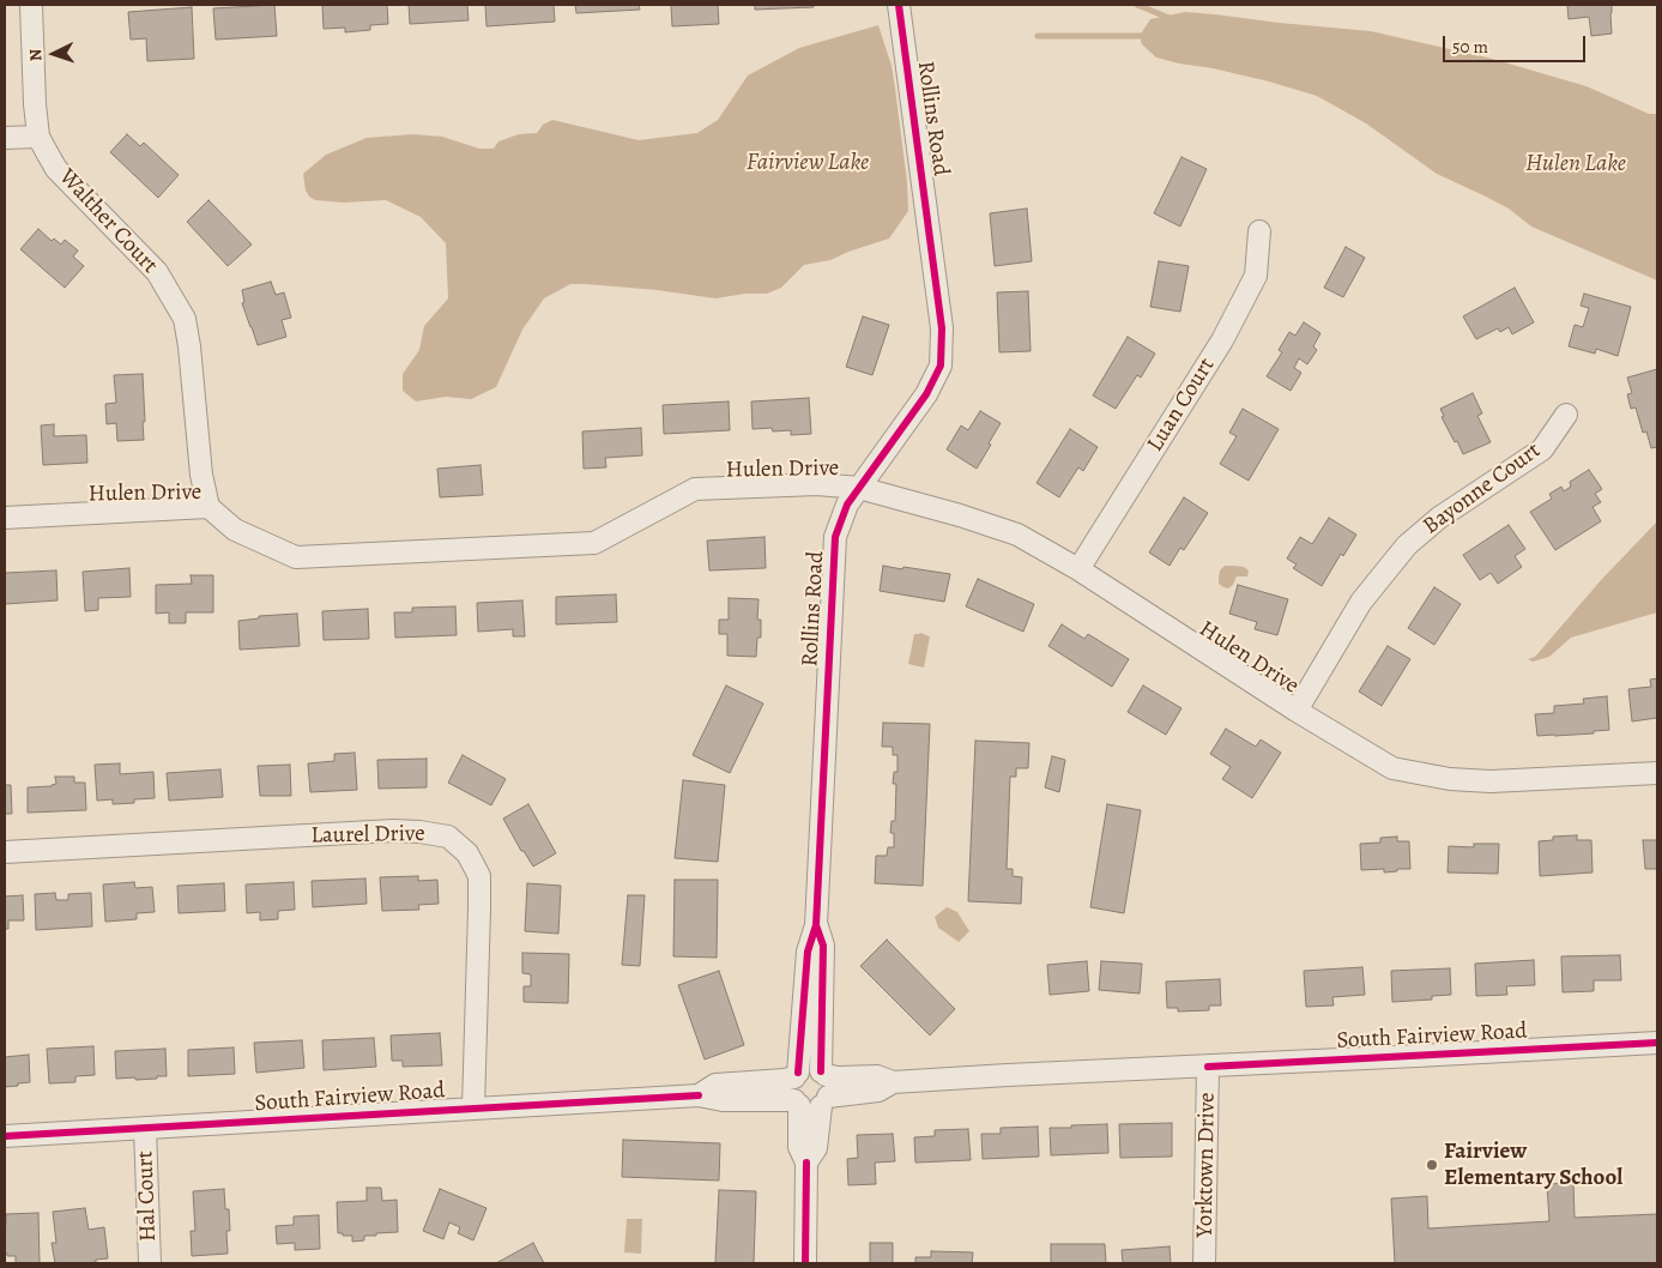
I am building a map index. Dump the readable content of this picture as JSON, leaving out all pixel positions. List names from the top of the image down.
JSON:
{
  "streets": {
    "street": [
      "Rollins Road",
      "Walther Court",
      "Luan Court",
      "Hulen Drive",
      "Bayonne Court",
      "Laurel Drive",
      "South Fairview Road",
      "Yorktown Drive",
      "Hal Court"
    ]
  },
  "crossings": [
    ["Rollins Road", "Hulen Drive"],
    ["Rollins Road", "South Fairview Road"],
    ["Walther Court", "Hulen Drive"],
    ["Luan Court", "Hulen Drive"],
    ["Hulen Drive", "Bayonne Court"],
    ["Laurel Drive", "South Fairview Road"],
    ["South Fairview Road", "Yorktown Drive"],
    ["South Fairview Road", "Hal Court"]
  ],
  "water": ["Fairview Lake", "Hulen Lake"],
  "places": ["Fairview Elementary School"],
  "scale_bar": "50 m",
  "north": "left"
}
